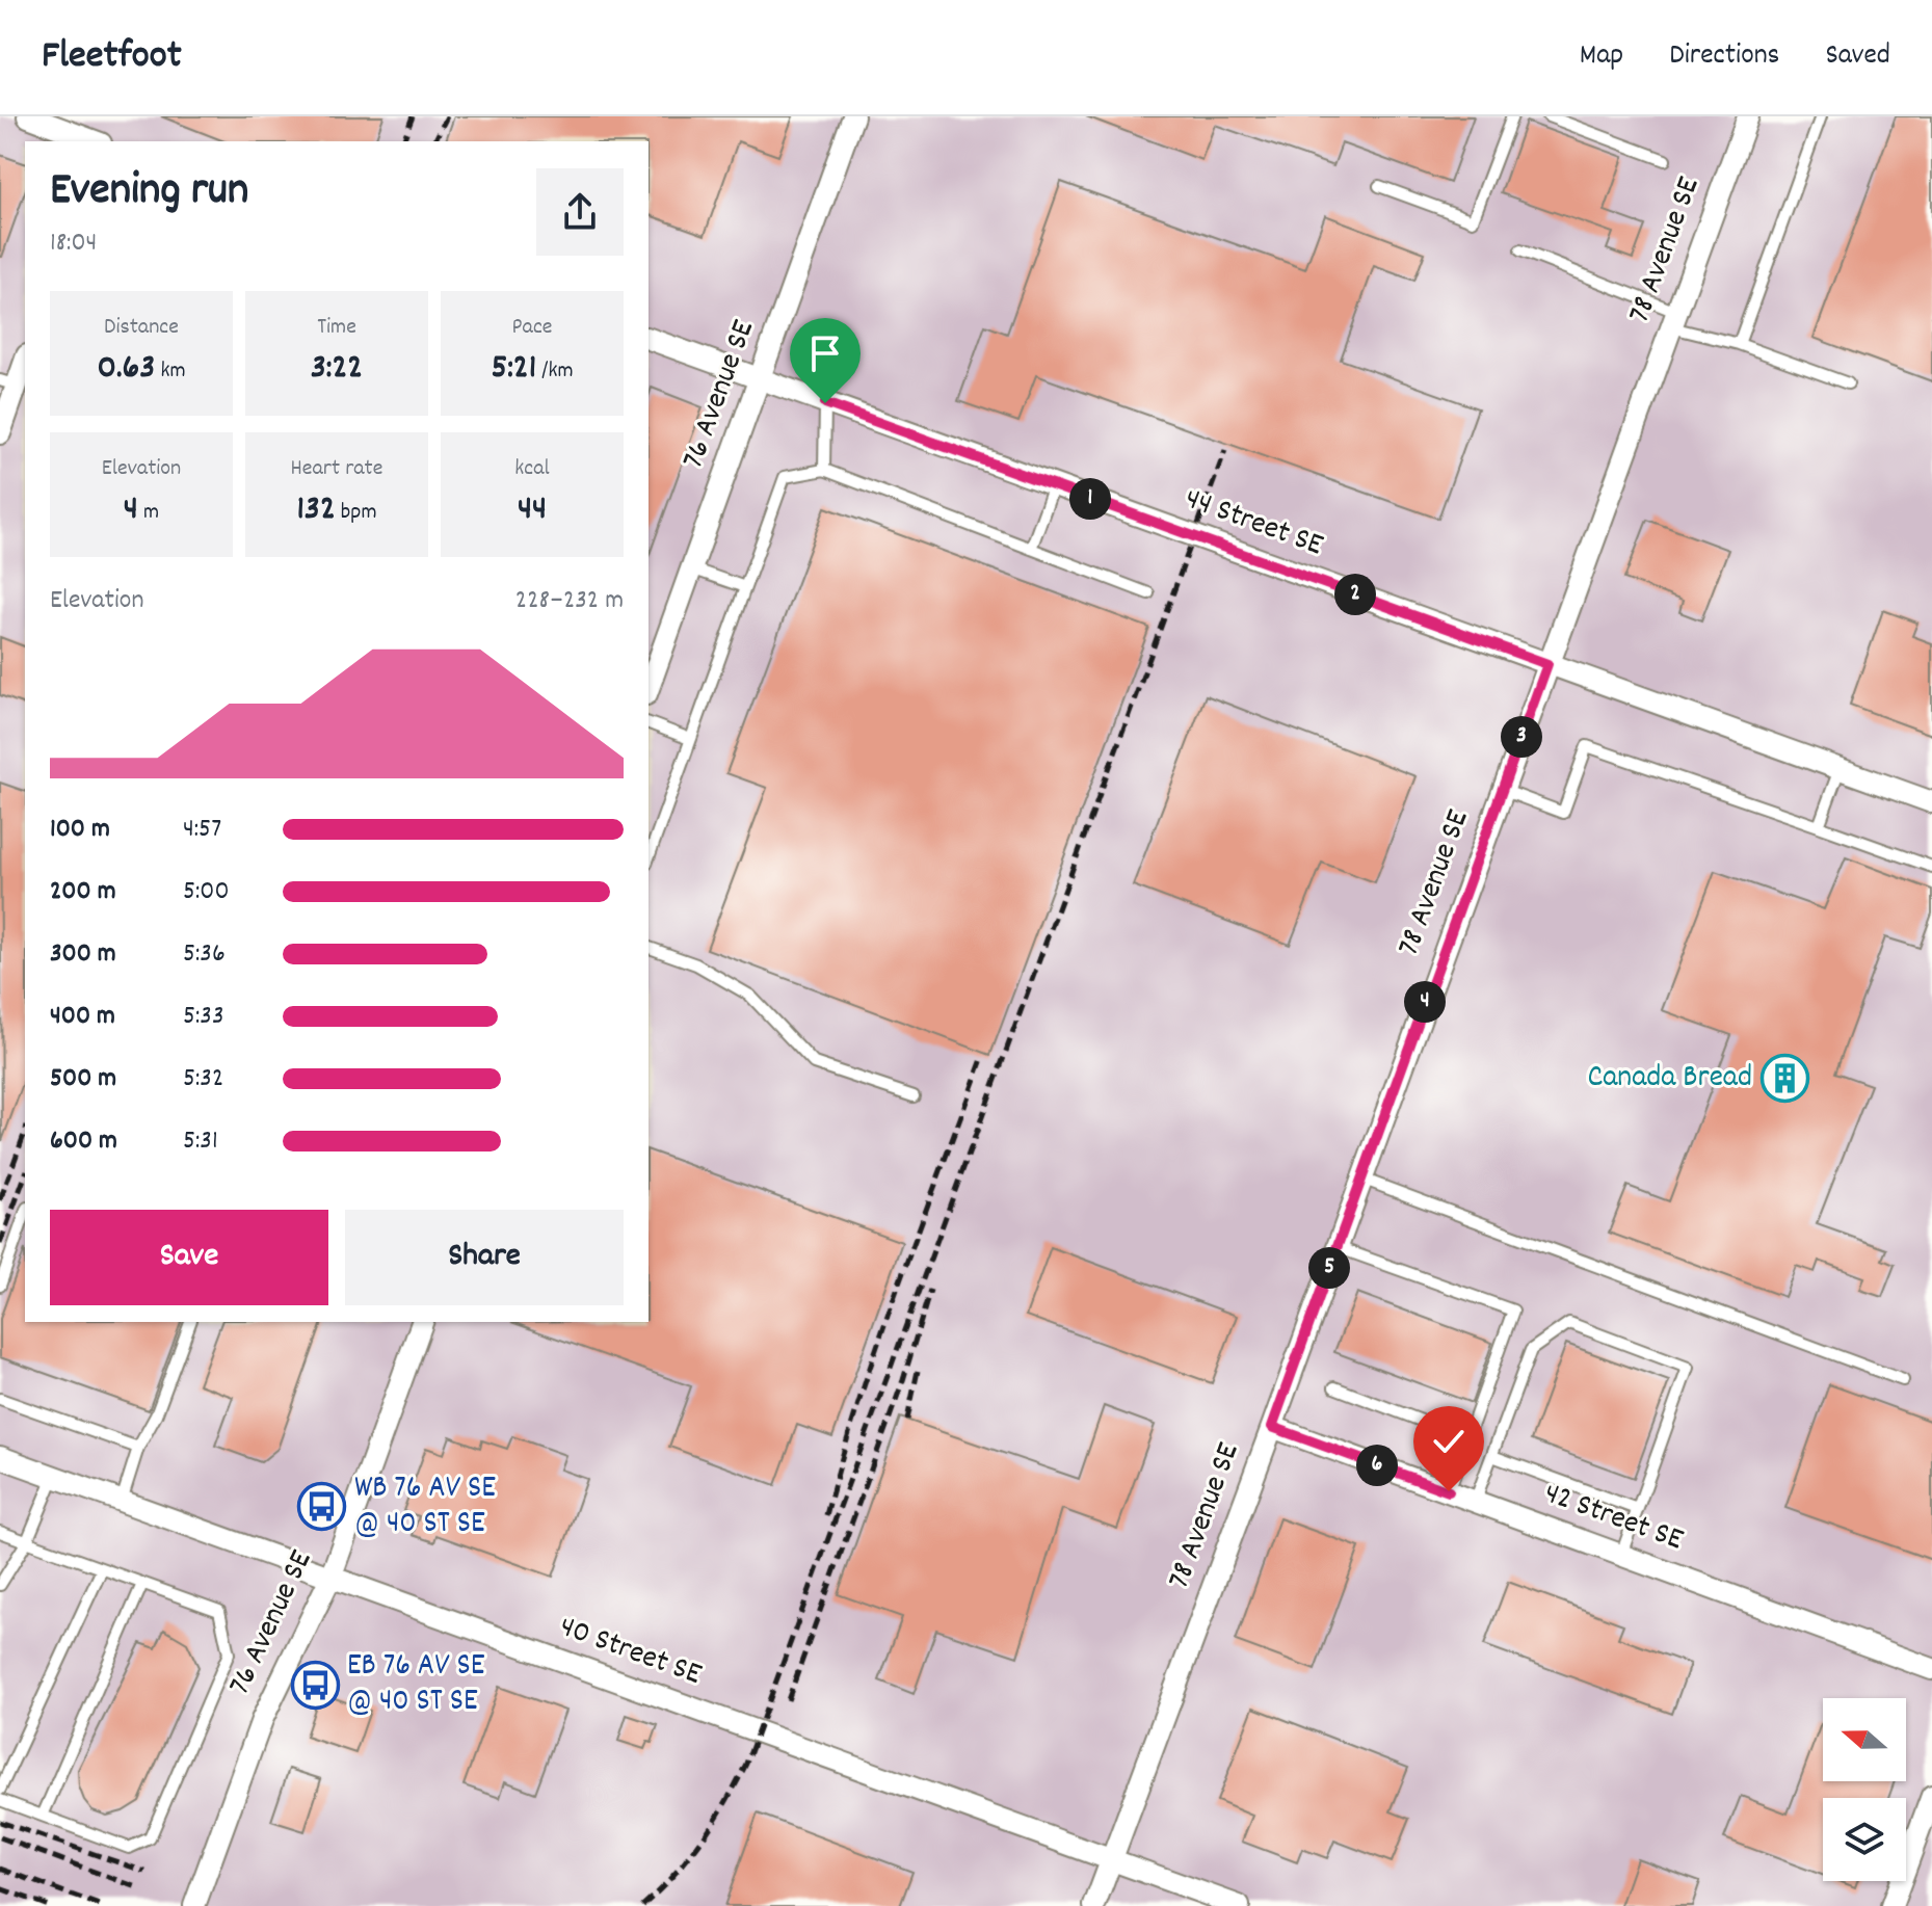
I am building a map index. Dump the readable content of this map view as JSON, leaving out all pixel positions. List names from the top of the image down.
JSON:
{
  "streets": {
    "street": [
      "78 Avenue SE",
      "76 Avenue SE",
      "44 Street SE",
      "42 Street SE",
      "40 Street SE"
    ]
  },
  "crossings": [
    ["78 Avenue SE", "44 Street SE"],
    ["78 Avenue SE", "42 Street SE"],
    ["78 Avenue SE", "40 Street SE"],
    ["76 Avenue SE", "44 Street SE"],
    ["76 Avenue SE", "40 Street SE"]
  ],
  "places": {
    "building": ["Canada Bread"],
    "bus stop": ["WB 76 AV SE @ 40 ST SE", "EB 76 AV SE @ 40 ST SE"]
  },
  "north": "left",
  "page": {
    "header": "Fleetfoot",
    "nav": ["Map", "Directions", "Saved"],
    "heading": ["Evening run", "18:04"],
    "stats": [
      ["Distance", "0.63 km"],
      ["Time", "3:22"],
      ["Pace", "5:21 /km"],
      ["Elevation", "4 m"],
      ["Heart rate", "132 bpm"],
      ["kcal", "44"]
    ],
    "pins": [
      "1",
      "2",
      "3",
      "4",
      "5",
      "6"
    ],
    "chart": ["Elevation", "228–232 m"],
    "list": [
      {
        "name": "100 m",
        "note": "4:57"
      },
      {
        "name": "200 m",
        "note": "5:00"
      },
      {
        "name": "300 m",
        "note": "5:36"
      },
      {
        "name": "400 m",
        "note": "5:33"
      },
      {
        "name": "500 m",
        "note": "5:32"
      },
      {
        "name": "600 m",
        "note": "5:31"
      }
    ],
    "buttons": ["Save", "Share"]
  }
}
